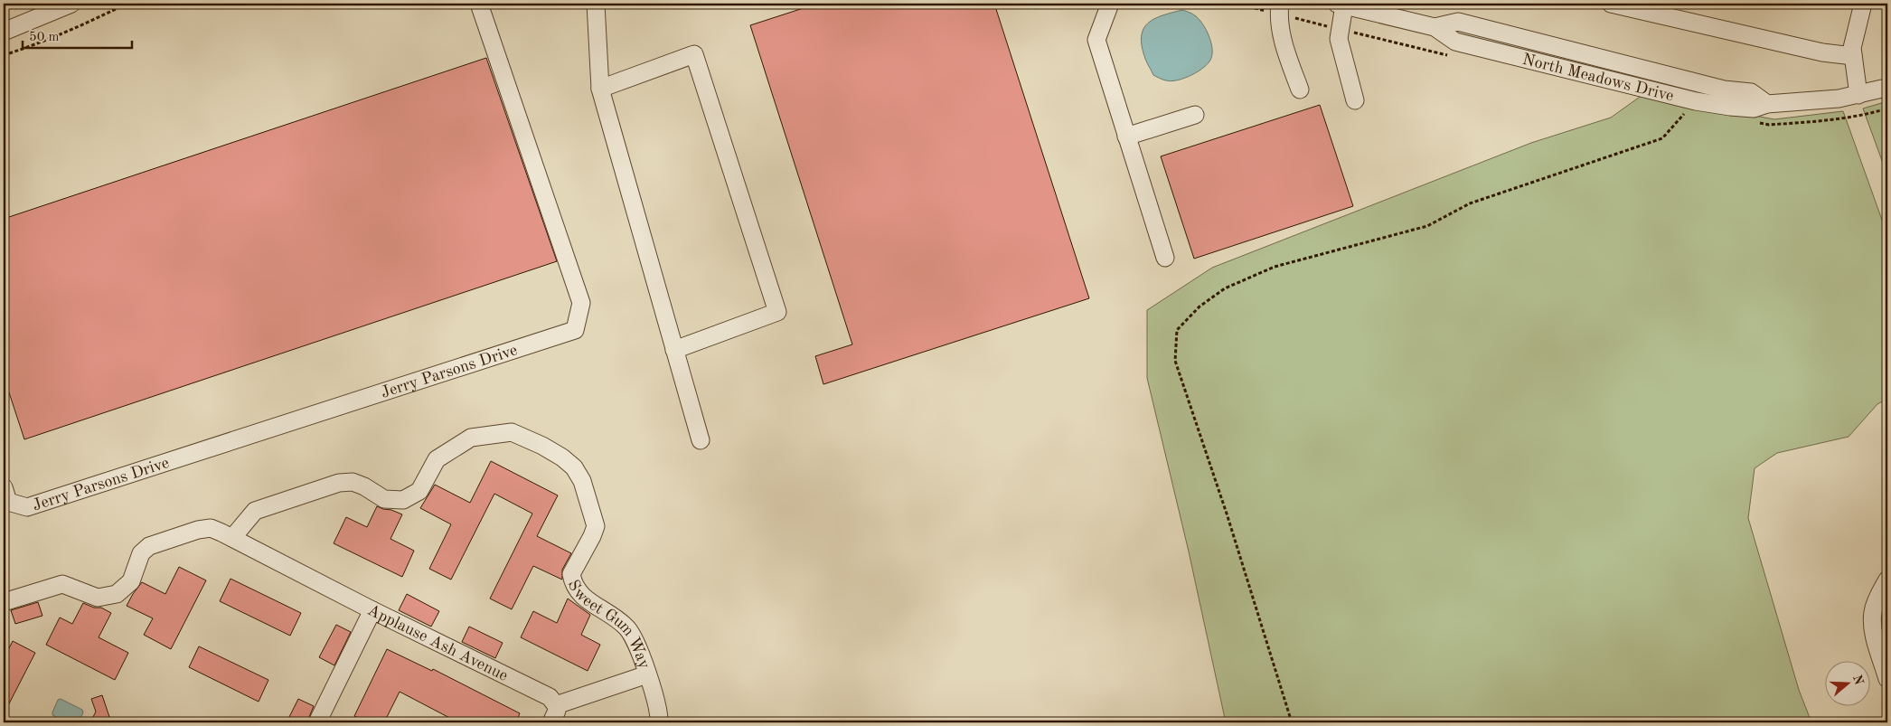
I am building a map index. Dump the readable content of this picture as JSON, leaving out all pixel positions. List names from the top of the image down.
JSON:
{
  "streets": {
    "street": [
      "North Meadows Drive",
      "Jerry Parsons Drive",
      "Sweet Gum Way",
      "Applause Ash Avenue"
    ]
  },
  "crossings": [
    ["Sweet Gum Way", "Applause Ash Avenue"]
  ],
  "scale_bar": "50 m",
  "north": "right"
}
